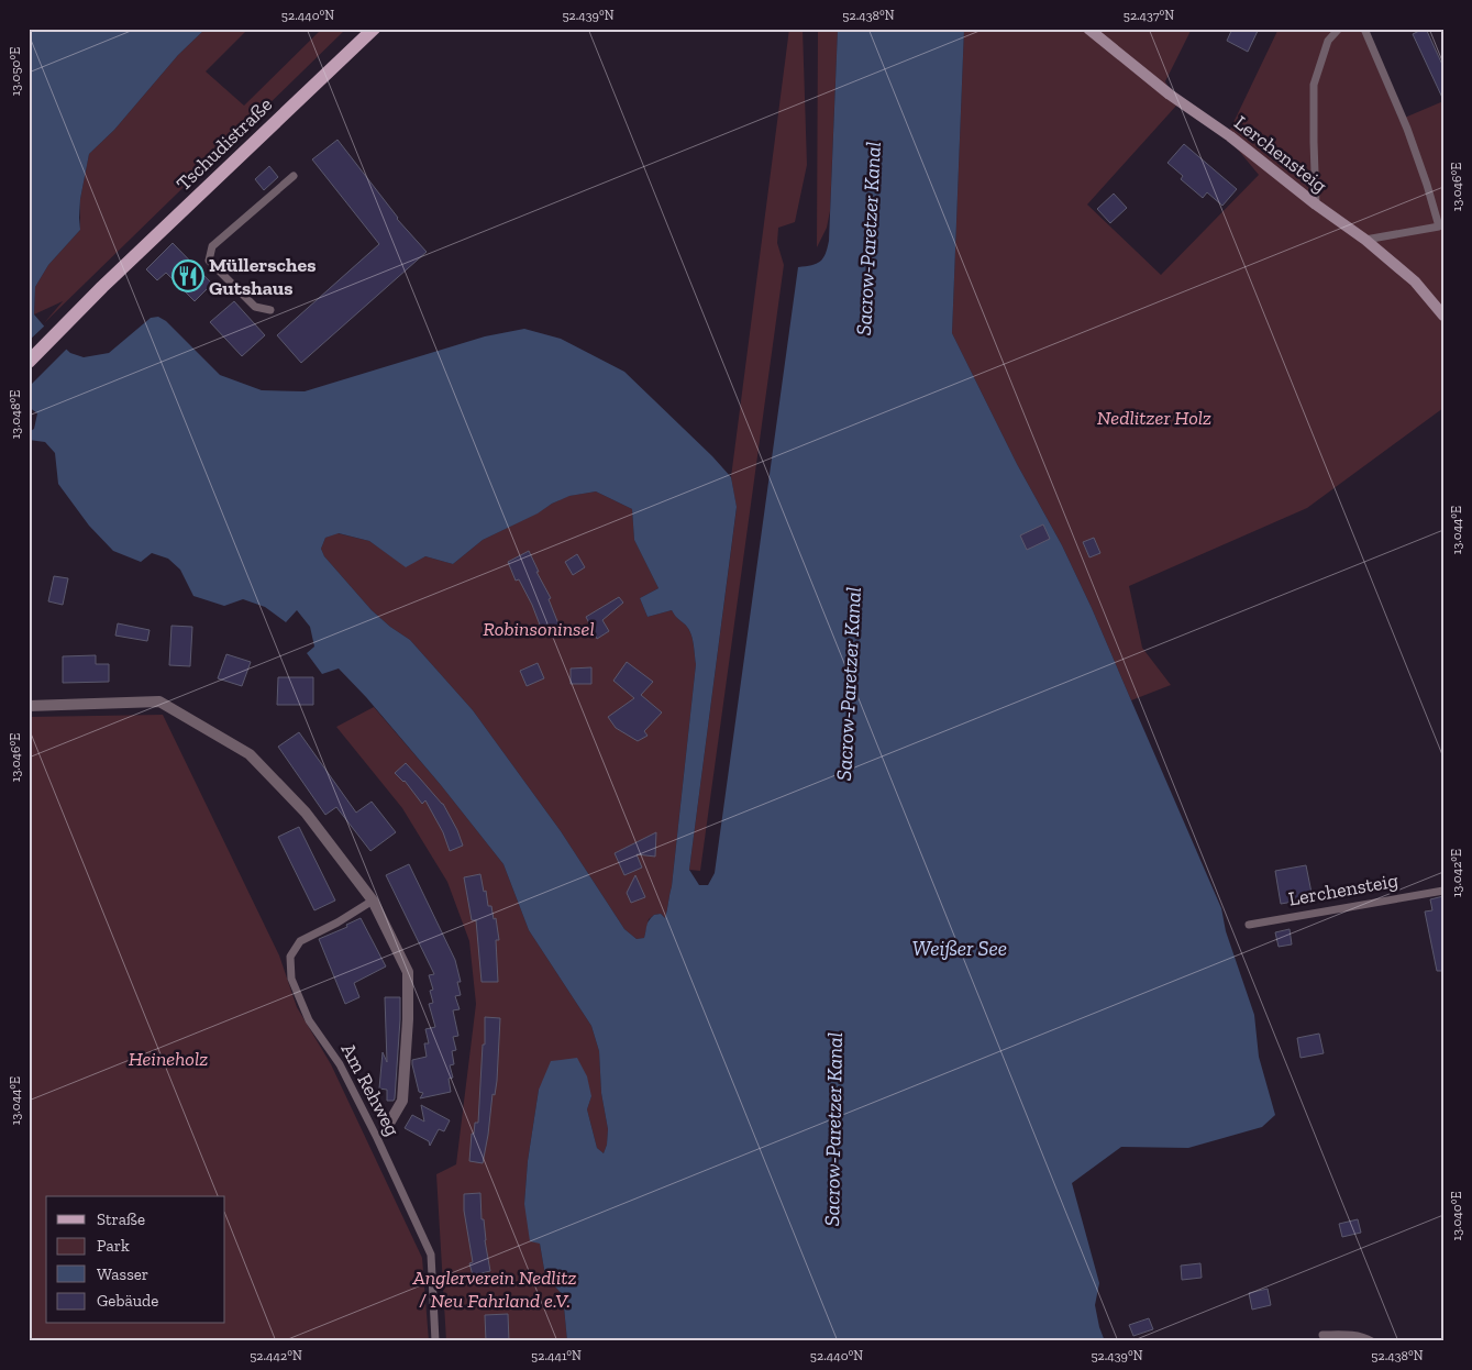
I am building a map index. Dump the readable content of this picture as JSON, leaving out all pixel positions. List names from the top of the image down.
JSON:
{
  "streets": {
    "main road": ["Tschudistraße"],
    "street": ["Lerchensteig", "Am Rehweg"]
  },
  "water": ["Sacrow-Paretzer Kanal", "Weißer See"],
  "parks": [
    "Nedlitzer Holz",
    "Robinsoninsel",
    "Heineholz",
    "Anglerverein Nedlitz / Neu Fahrland e.V."
  ],
  "places": {
    "restaurant": ["Müllersches Gutshaus"]
  },
  "legend": [
    "Straße",
    "Park",
    "Wasser",
    "Gebäude"
  ],
  "coordinates": [
    "52.440°N",
    "52.439°N",
    "52.438°N",
    "52.437°N",
    "13.050°E",
    "13.046°E",
    "13.048°E",
    "13.044°E",
    "13.042°E",
    "13.040°E",
    "52.442°N",
    "52.441°N"
  ]
}
